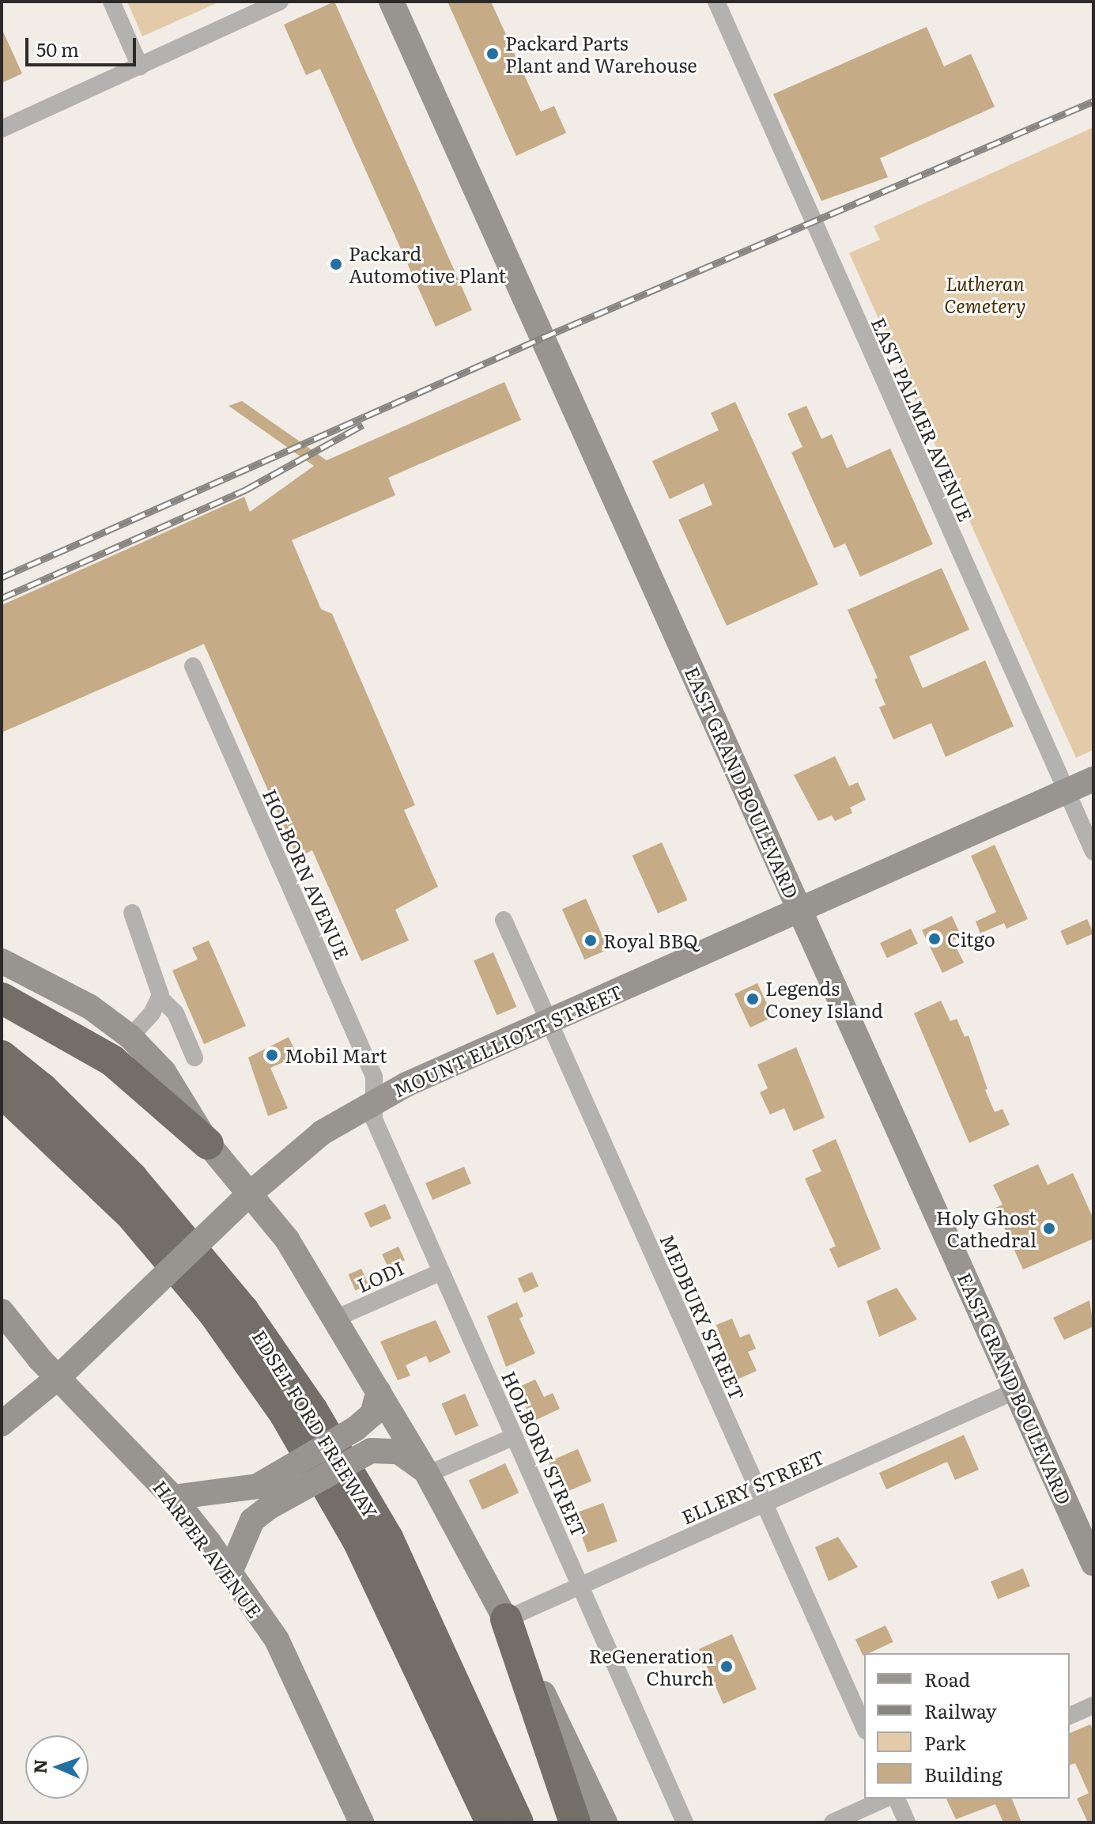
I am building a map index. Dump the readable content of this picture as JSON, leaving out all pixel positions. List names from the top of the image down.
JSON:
{
  "streets": {
    "highway": ["EDSEL FORD FREEWAY"],
    "main road": ["EAST GRAND BOULEVARD", "MOUNT ELLIOTT STREET", "HARPER AVENUE"],
    "street": [
      "EAST PALMER AVENUE",
      "HOLBORN AVENUE",
      "LODI",
      "MEDBURY STREET",
      "HOLBORN STREET",
      "ELLERY STREET"
    ]
  },
  "crossings": [
    ["EAST PALMER AVENUE", "MOUNT ELLIOTT STREET"],
    ["EAST GRAND BOULEVARD", "MOUNT ELLIOTT STREET"],
    ["EAST GRAND BOULEVARD", "ELLERY STREET"],
    ["HOLBORN AVENUE", "MOUNT ELLIOTT STREET"],
    ["HOLBORN AVENUE", "HOLBORN STREET"],
    ["MOUNT ELLIOTT STREET", "MEDBURY STREET"],
    ["MOUNT ELLIOTT STREET", "HOLBORN STREET"],
    ["MOUNT ELLIOTT STREET", "HARPER AVENUE"],
    ["LODI", "HOLBORN STREET"],
    ["MEDBURY STREET", "ELLERY STREET"],
    ["HOLBORN STREET", "ELLERY STREET"]
  ],
  "parks": ["Lutheran Cemetery"],
  "places": [
    "Packard Parts Plant and Warehouse",
    "Packard Automotive Plant",
    "Citgo",
    "Royal BBQ",
    "Legends Coney Island",
    "Mobil Mart",
    "Holy Ghost Cathedral",
    "ReGeneration Church"
  ],
  "legend": [
    "Road",
    "Railway",
    "Park",
    "Building"
  ],
  "scale_bar": "50 m",
  "north": "left"
}
